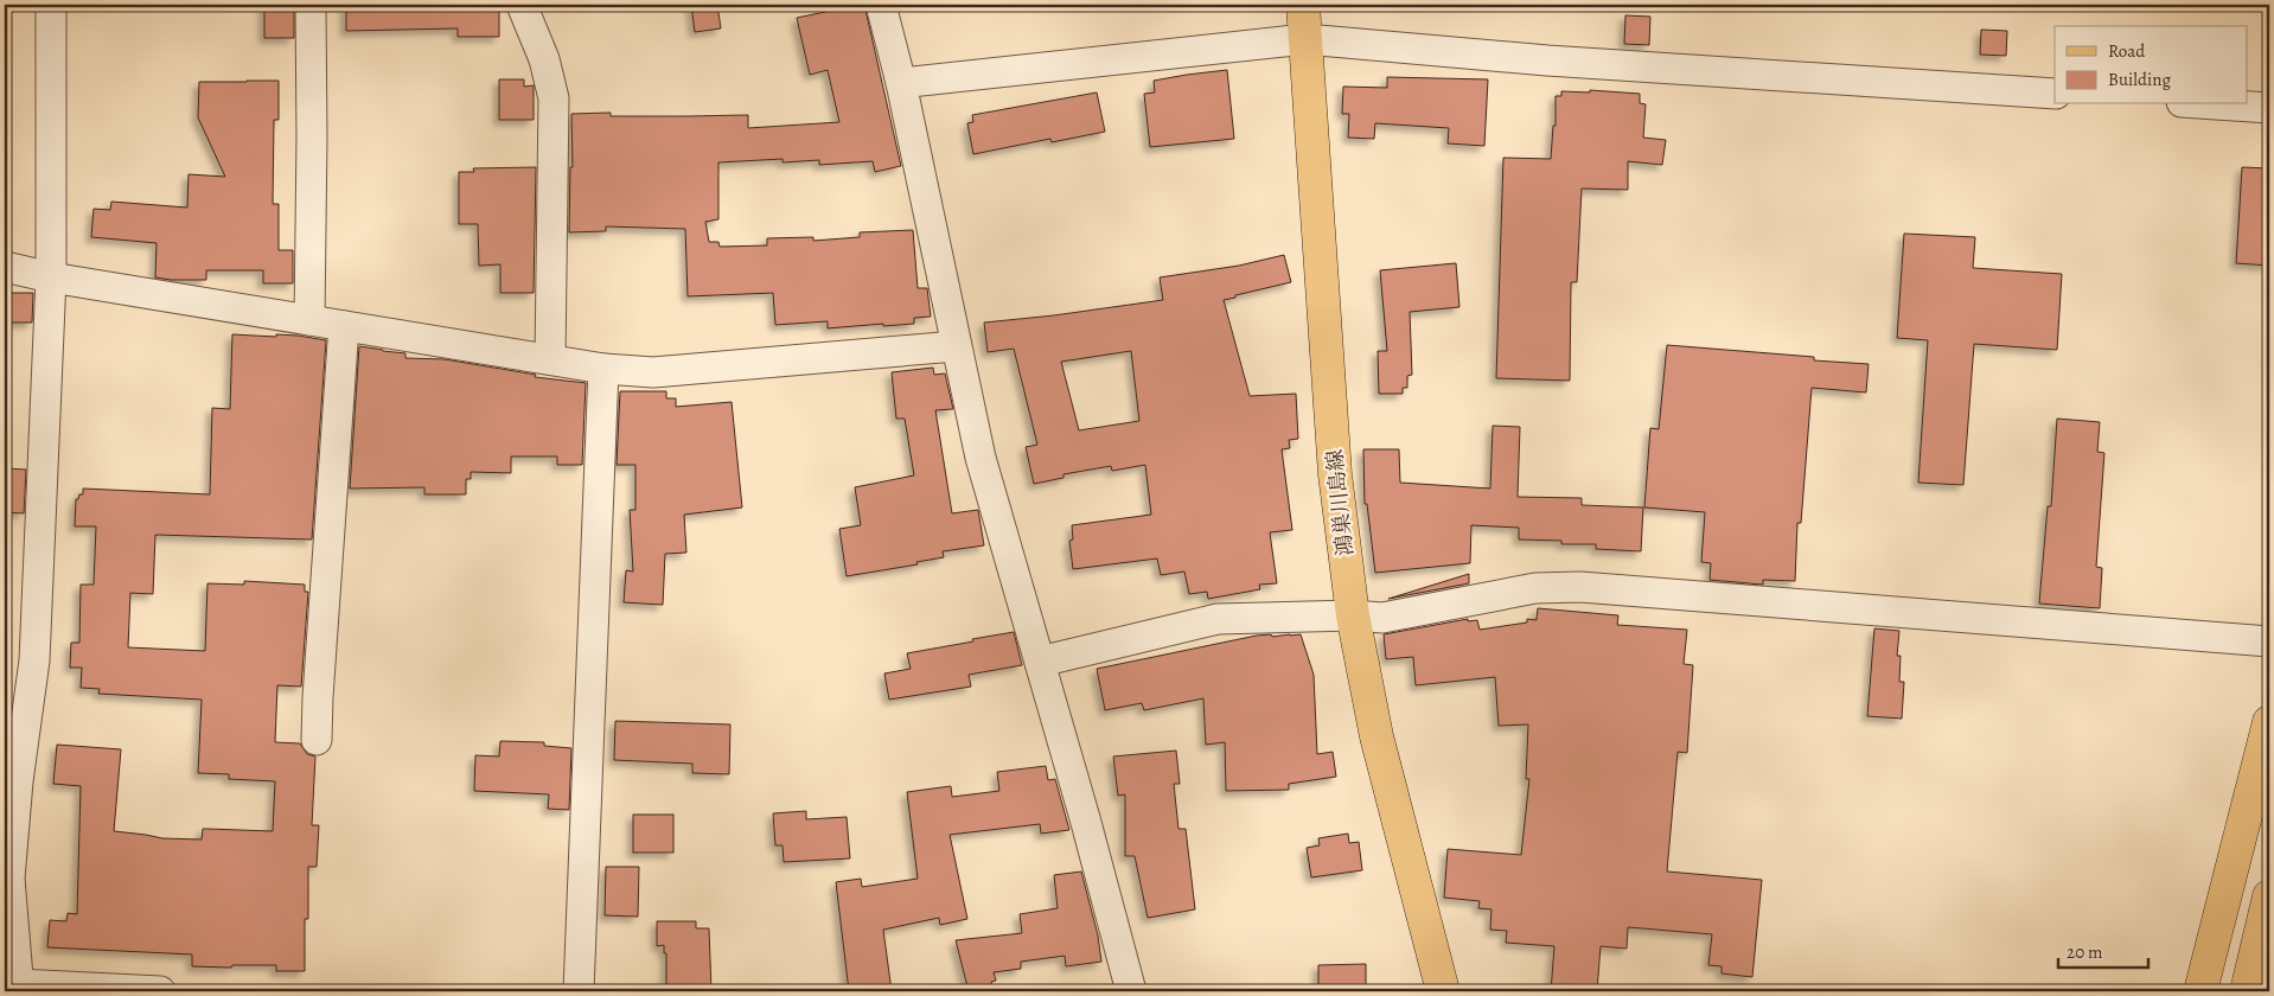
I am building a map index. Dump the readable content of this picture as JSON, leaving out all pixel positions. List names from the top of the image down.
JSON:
{
  "streets": {
    "main road": ["鴻巣川島線"]
  },
  "legend": ["Road", "Building"],
  "scale_bar": "20 m"
}
